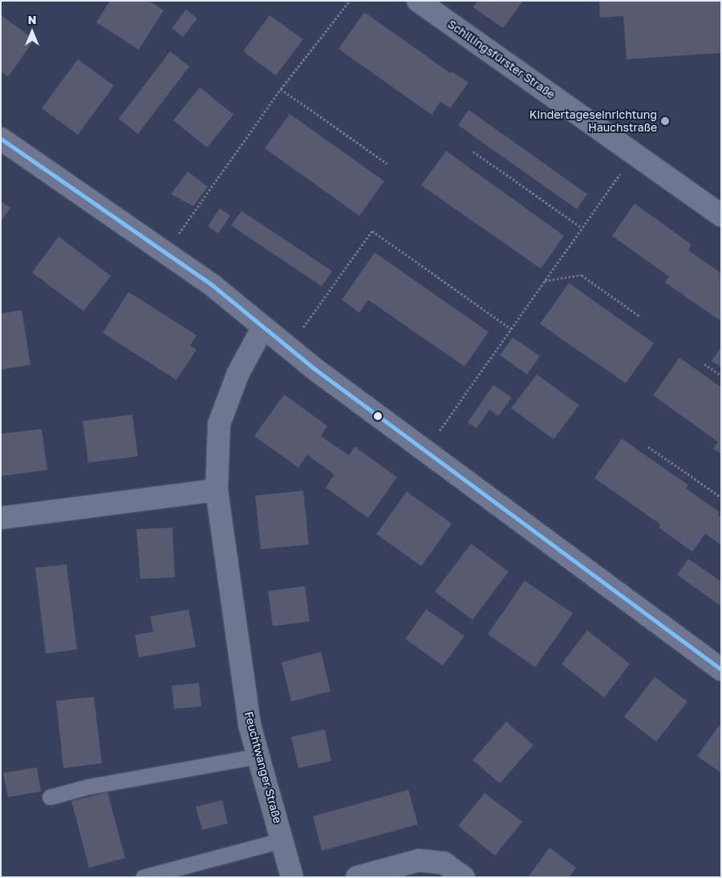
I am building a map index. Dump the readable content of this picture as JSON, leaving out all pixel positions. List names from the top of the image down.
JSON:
{
  "streets": {
    "street": ["Schillingsfürster Straße", "Feuchtwanger Straße"]
  },
  "places": ["Kindertageseinrichtung Hauchstraße"],
  "north": "top"
}
